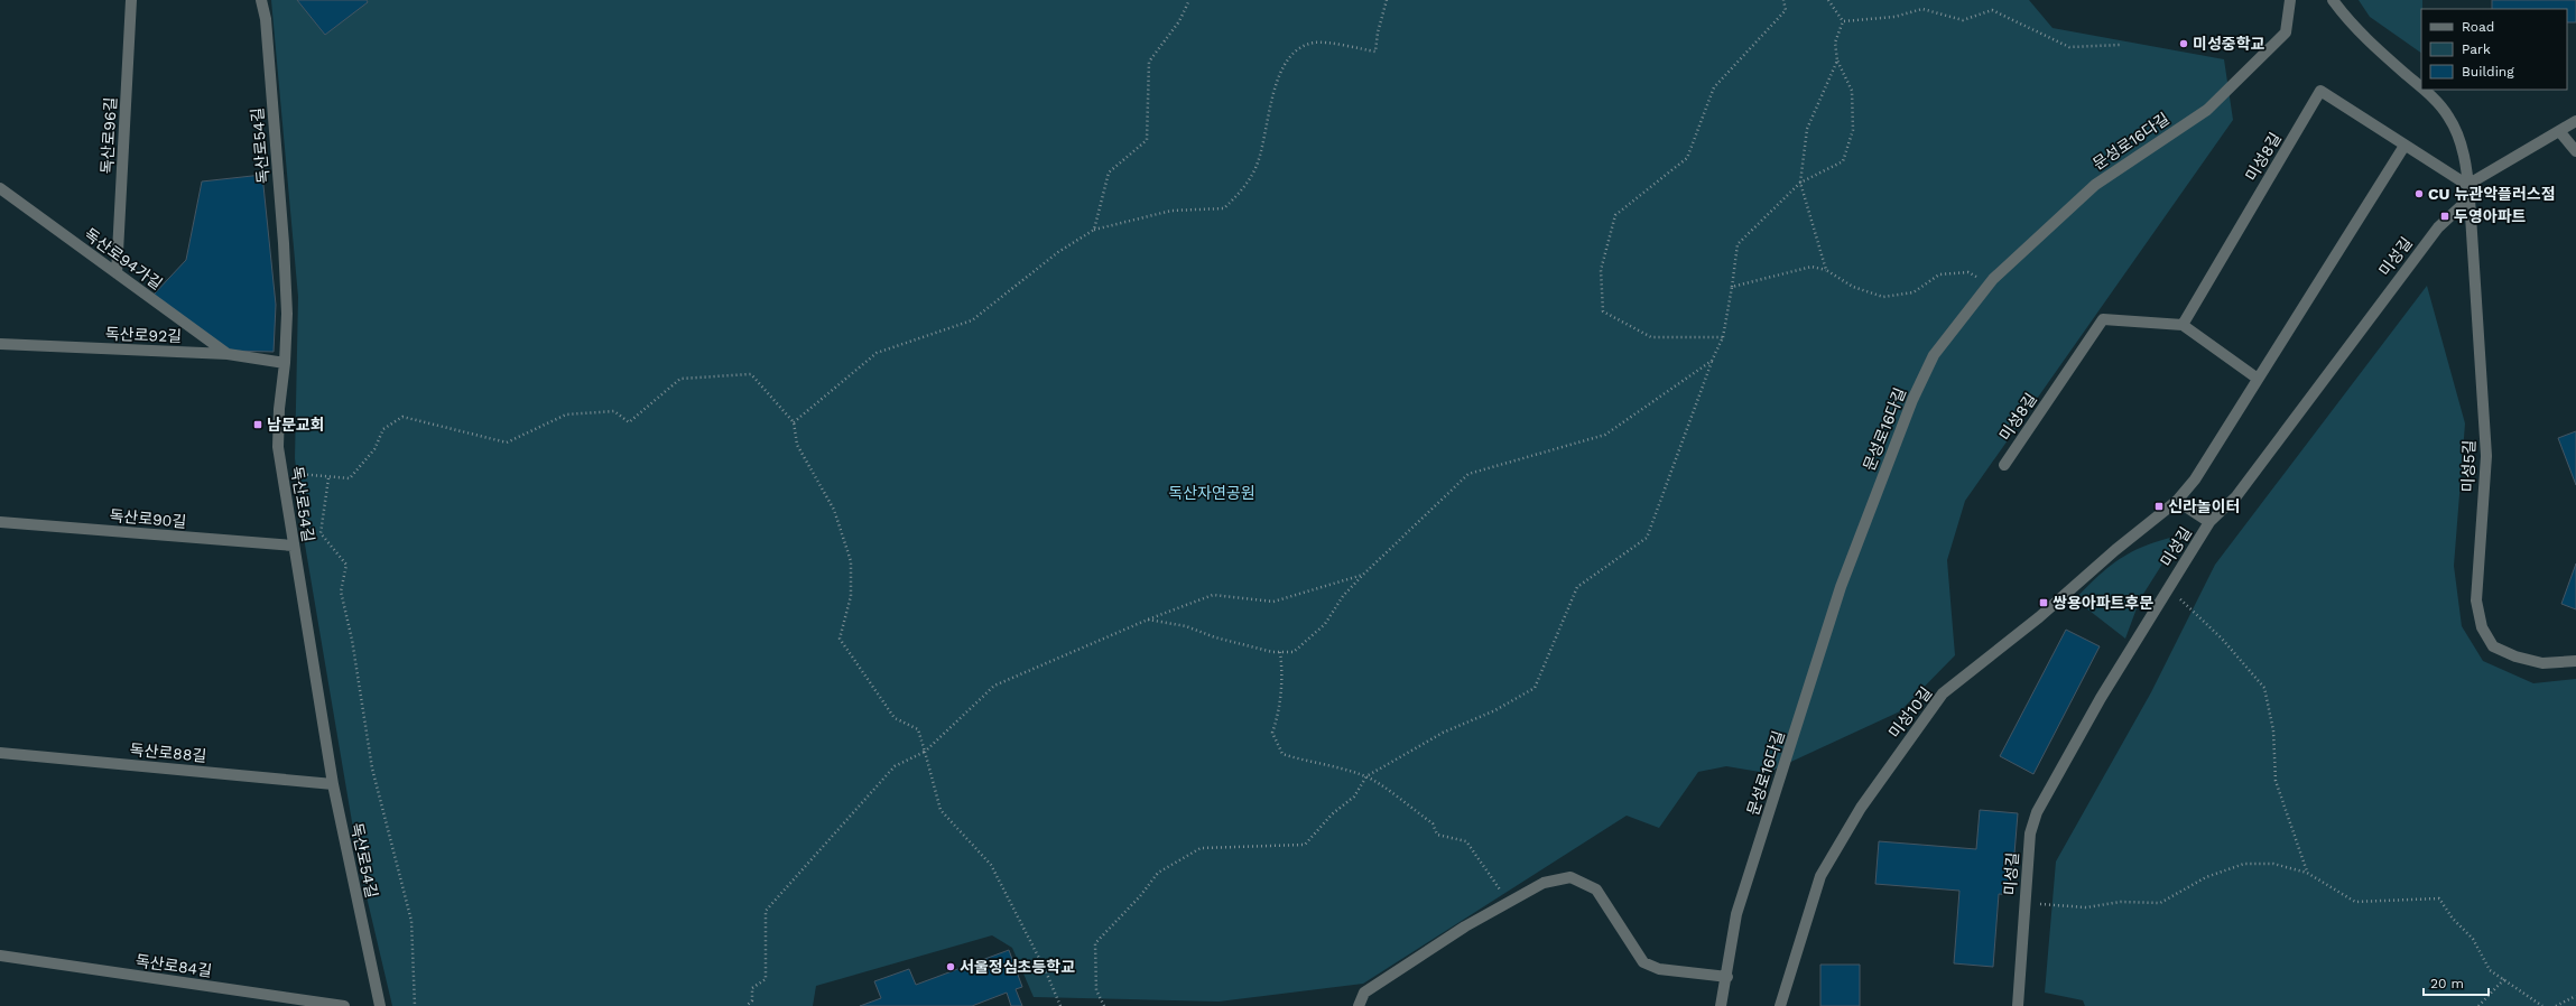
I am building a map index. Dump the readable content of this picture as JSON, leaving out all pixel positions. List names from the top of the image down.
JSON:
{
  "streets": {
    "street": [
      "독산로96길",
      "문성로16다길",
      "독산로54길",
      "미성8길",
      "미성길",
      "독산로94가길",
      "독산로92길",
      "미성5길",
      "독산로90길",
      "미성10길",
      "독산로88길",
      "독산로84길"
    ]
  },
  "crossings": [
    ["독산로96길", "독산로94가길"],
    ["독산로54길", "독산로92길"],
    ["독산로54길", "독산로90길"],
    ["독산로54길", "독산로88길"],
    ["미성길", "미성5길"],
    ["독산로94가길", "독산로92길"]
  ],
  "parks": ["독산자연공원"],
  "places": {
    "other": ["미성중학교", "CU 뉴관악플러스점", "서울정심초등학교"],
    "transit": [
      "두영아파트",
      "남문교회",
      "신라놀이터",
      "쌍용아파트후문"
    ]
  },
  "legend": ["Road", "Park", "Building"],
  "scale_bar": "20 m"
}
